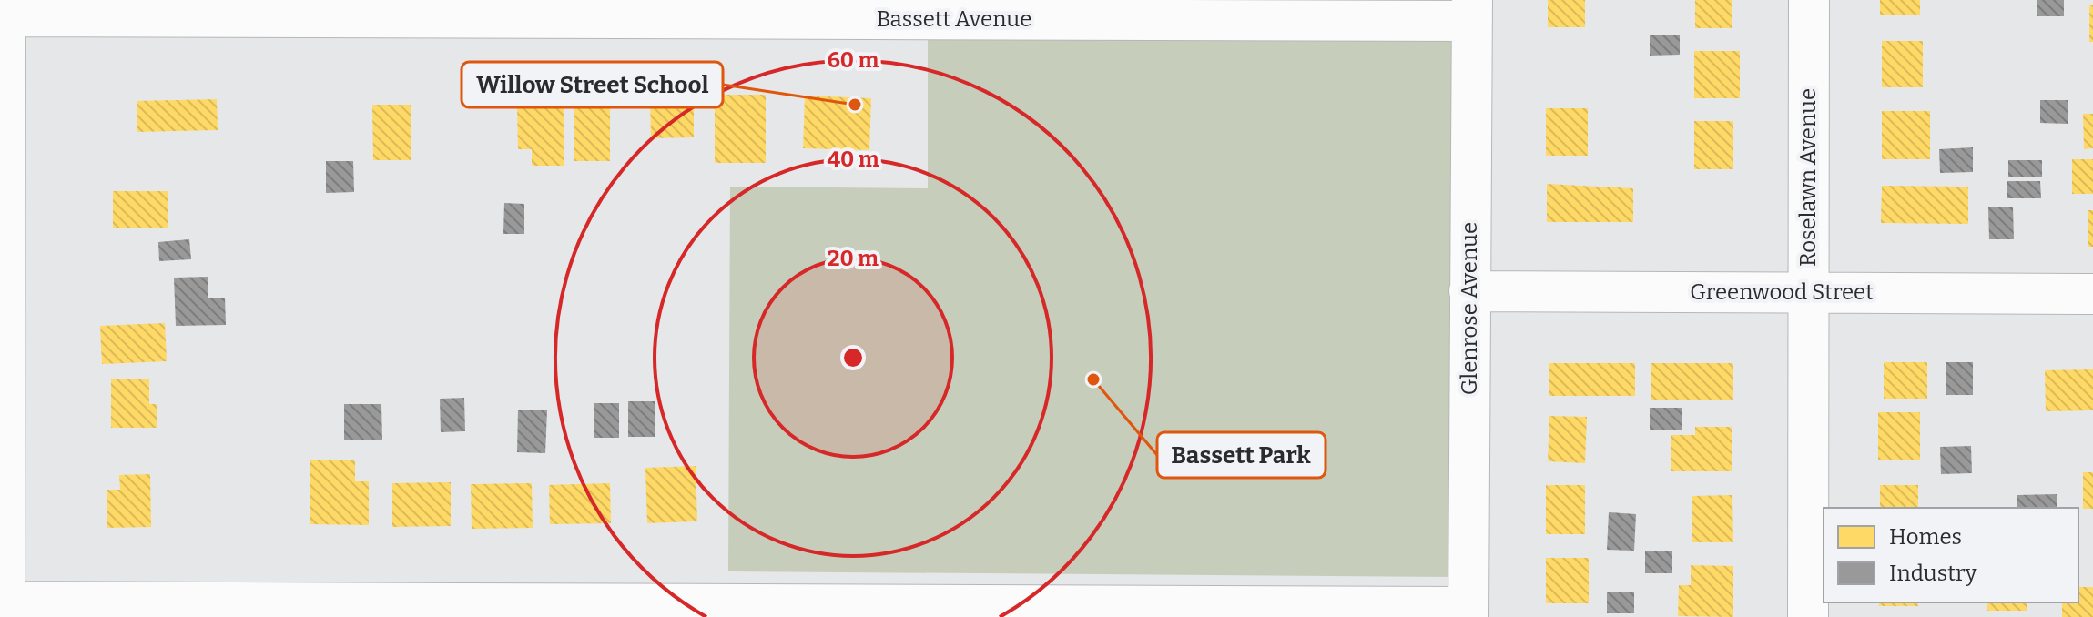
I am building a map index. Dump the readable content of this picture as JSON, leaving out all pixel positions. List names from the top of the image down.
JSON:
{
  "streets": {
    "street": [
      "Bassett Avenue",
      "Roselawn Avenue",
      "Greenwood Street",
      "Glenrose Avenue"
    ]
  },
  "crossings": [
    ["Bassett Avenue", "Glenrose Avenue"],
    ["Roselawn Avenue", "Greenwood Street"],
    ["Greenwood Street", "Glenrose Avenue"]
  ],
  "places": ["Willow Street School", "Bassett Park"],
  "legend": ["Homes", "Industry"],
  "rings": ["60 m", "40 m", "20 m"]
}
